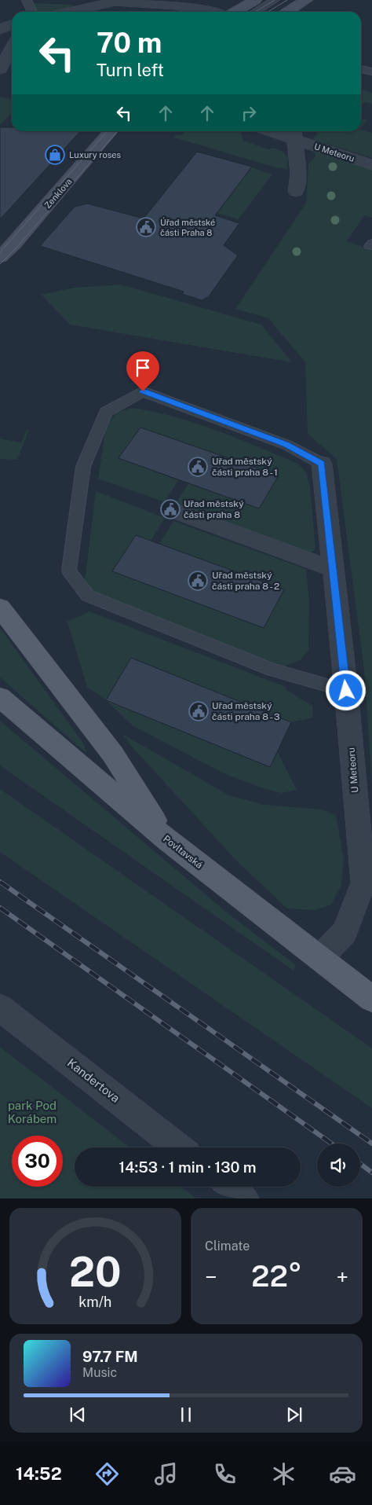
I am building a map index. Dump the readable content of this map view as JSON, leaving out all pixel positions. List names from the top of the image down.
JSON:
{
  "streets": {
    "main road": ["Zenklova", "Povltavská"],
    "street": ["U Meteoru", "Kandertova"]
  },
  "crossings": [
    ["U Meteoru", "Povltavská"]
  ],
  "parks": ["park Pod Korábem"],
  "places": {
    "shop": ["Luxury roses"],
    "public building": [
      "Úřad městské části Praha 8",
      "Uřad městský části praha 8 - 1",
      "Uřad městský části praha 8",
      "Uřad městský části praha 8 - 2",
      "Uřad městský části praha 8 - 3"
    ]
  },
  "page": {
    "turn": ["70 m", "Turn left"],
    "limit": "30",
    "trip": "14:53 · 1 min · 130 m",
    "tile": "Climate",
    "heat": ["−", "22°", "+"],
    "song": ["97.7 FM", "Music"],
    "tabs": "14:52",
    "gauge": ["20", "km/h"]
  }
}
